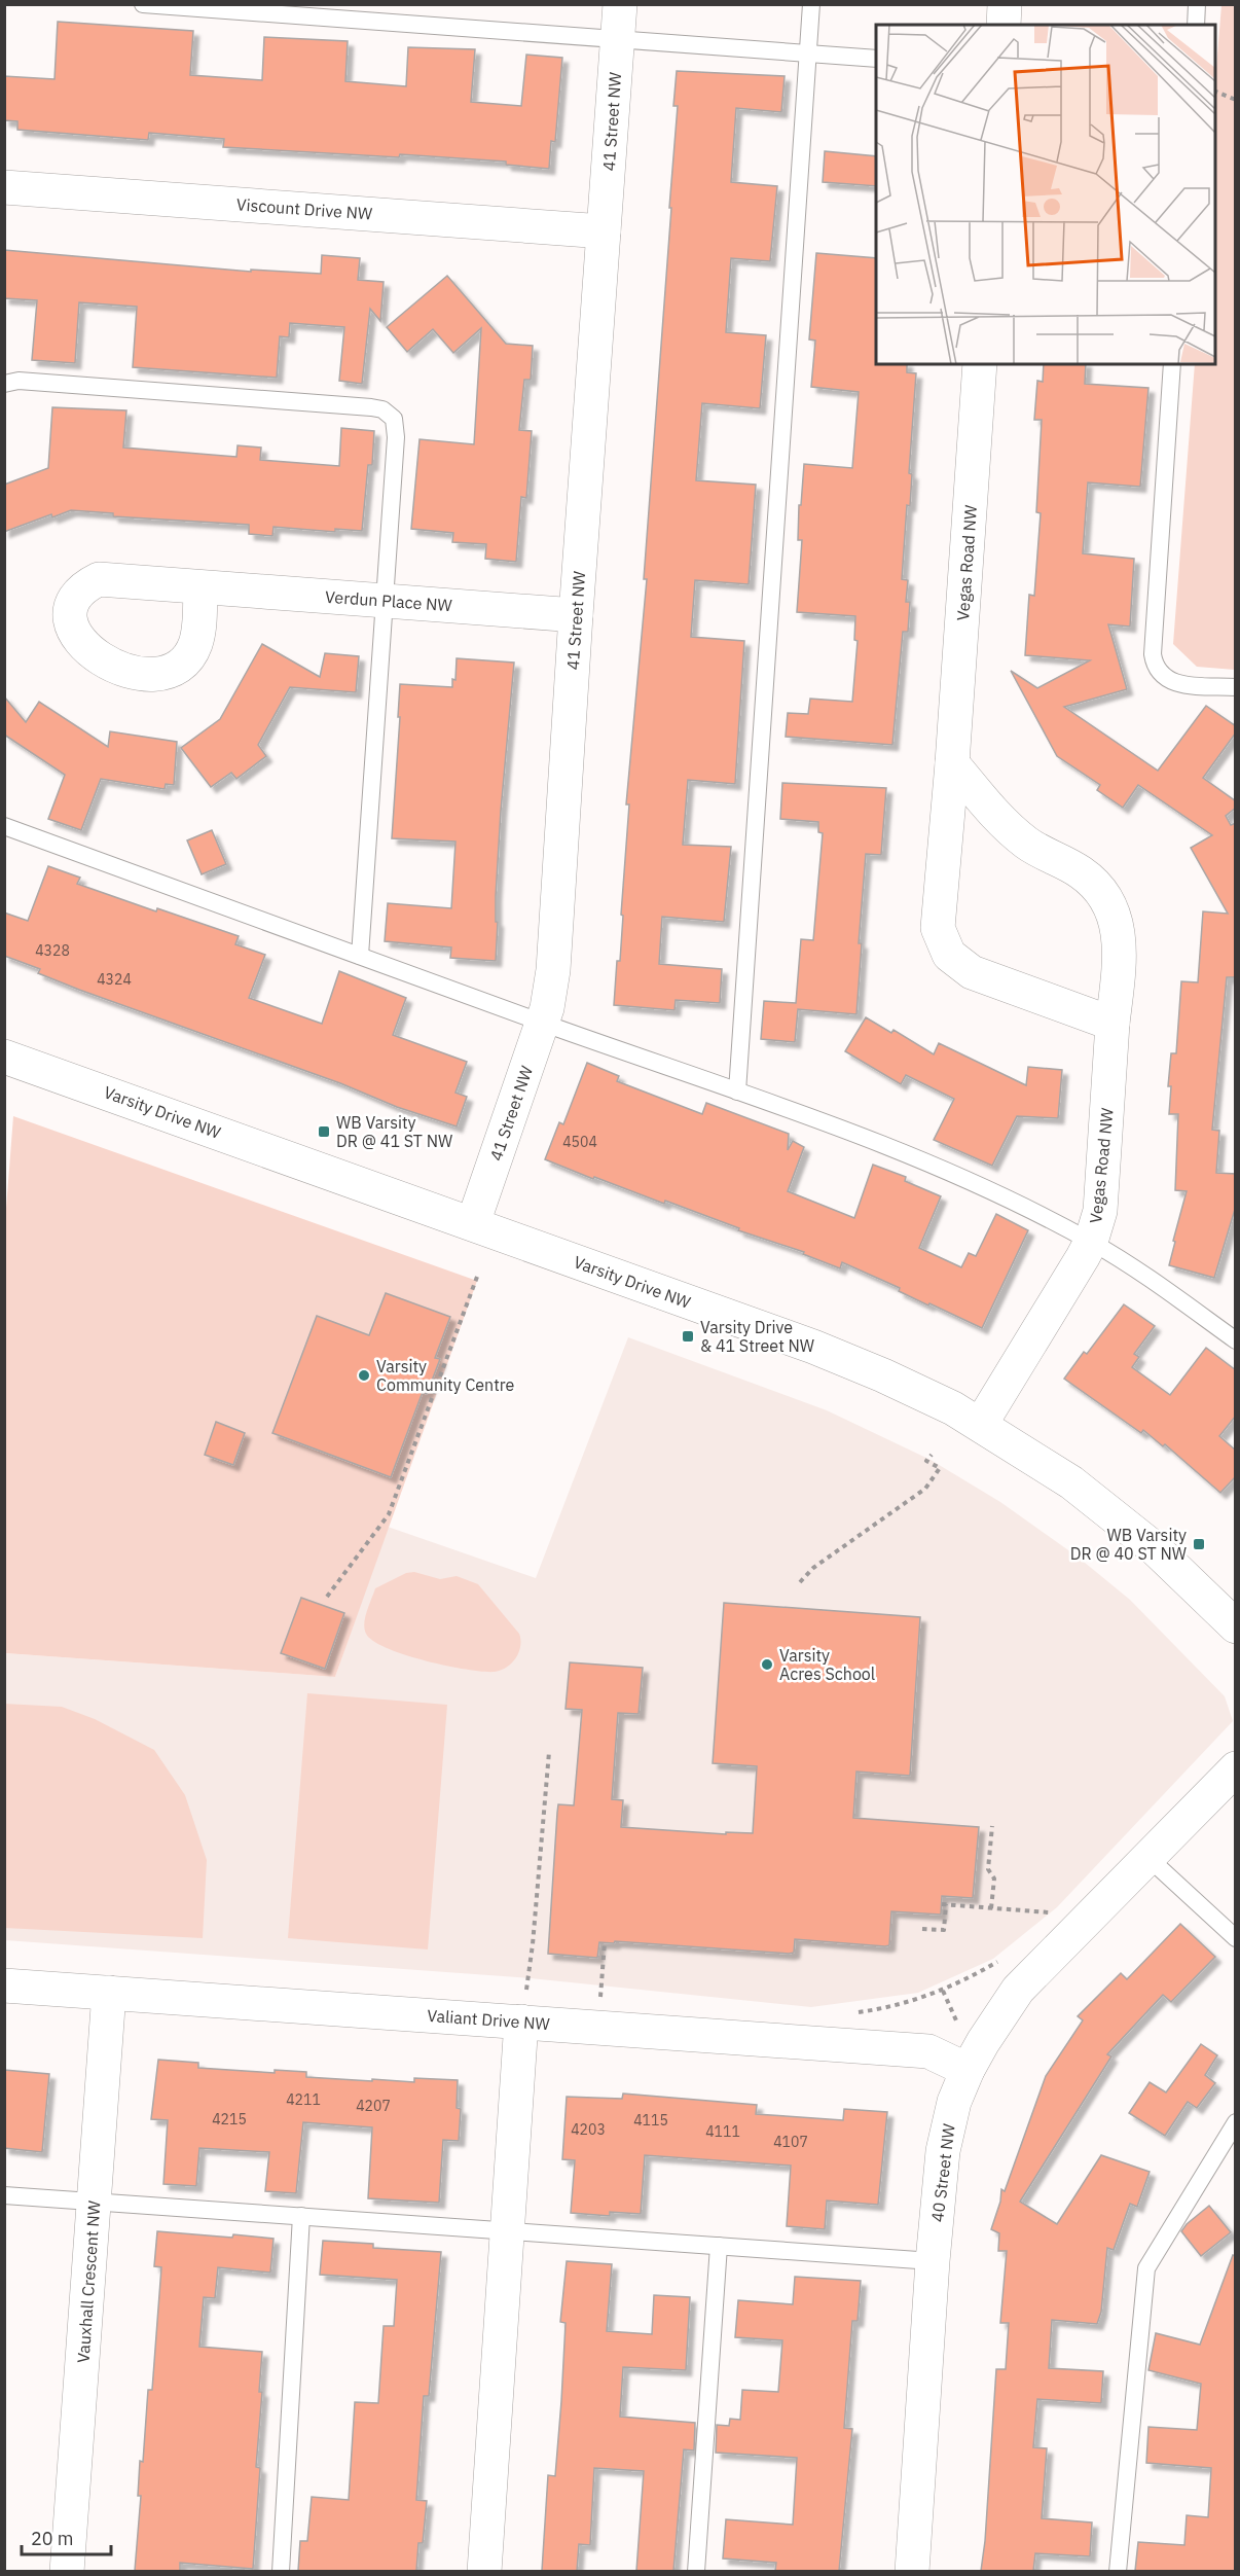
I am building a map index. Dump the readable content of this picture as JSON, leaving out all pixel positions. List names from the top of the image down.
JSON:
{
  "streets": {
    "street": [
      "41 Street NW",
      "Viscount Drive NW",
      "Vegas Road NW",
      "Verdun Place NW",
      "Varsity Drive NW",
      "Valiant Drive NW",
      "40 Street NW",
      "Vauxhall Crescent NW"
    ]
  },
  "crossings": [
    ["41 Street NW", "Viscount Drive NW"],
    ["41 Street NW", "Verdun Place NW"],
    ["41 Street NW", "Varsity Drive NW"],
    ["Vegas Road NW", "Varsity Drive NW"],
    ["Valiant Drive NW", "40 Street NW"],
    ["Valiant Drive NW", "Vauxhall Crescent NW"]
  ],
  "places": {
    "transit": ["WB Varsity DR @ 41 ST NW", "Varsity Drive & 41 Street NW", "WB Varsity DR @ 40 ST NW"],
    "other": ["Varsity Community Centre", "Varsity Acres School"]
  },
  "house_numbers": [
    "4328",
    "4324",
    "4504",
    "4211",
    "4207",
    "4215",
    "4115",
    "4203",
    "4111",
    "4107"
  ],
  "scale_bar": "20 m"
}
